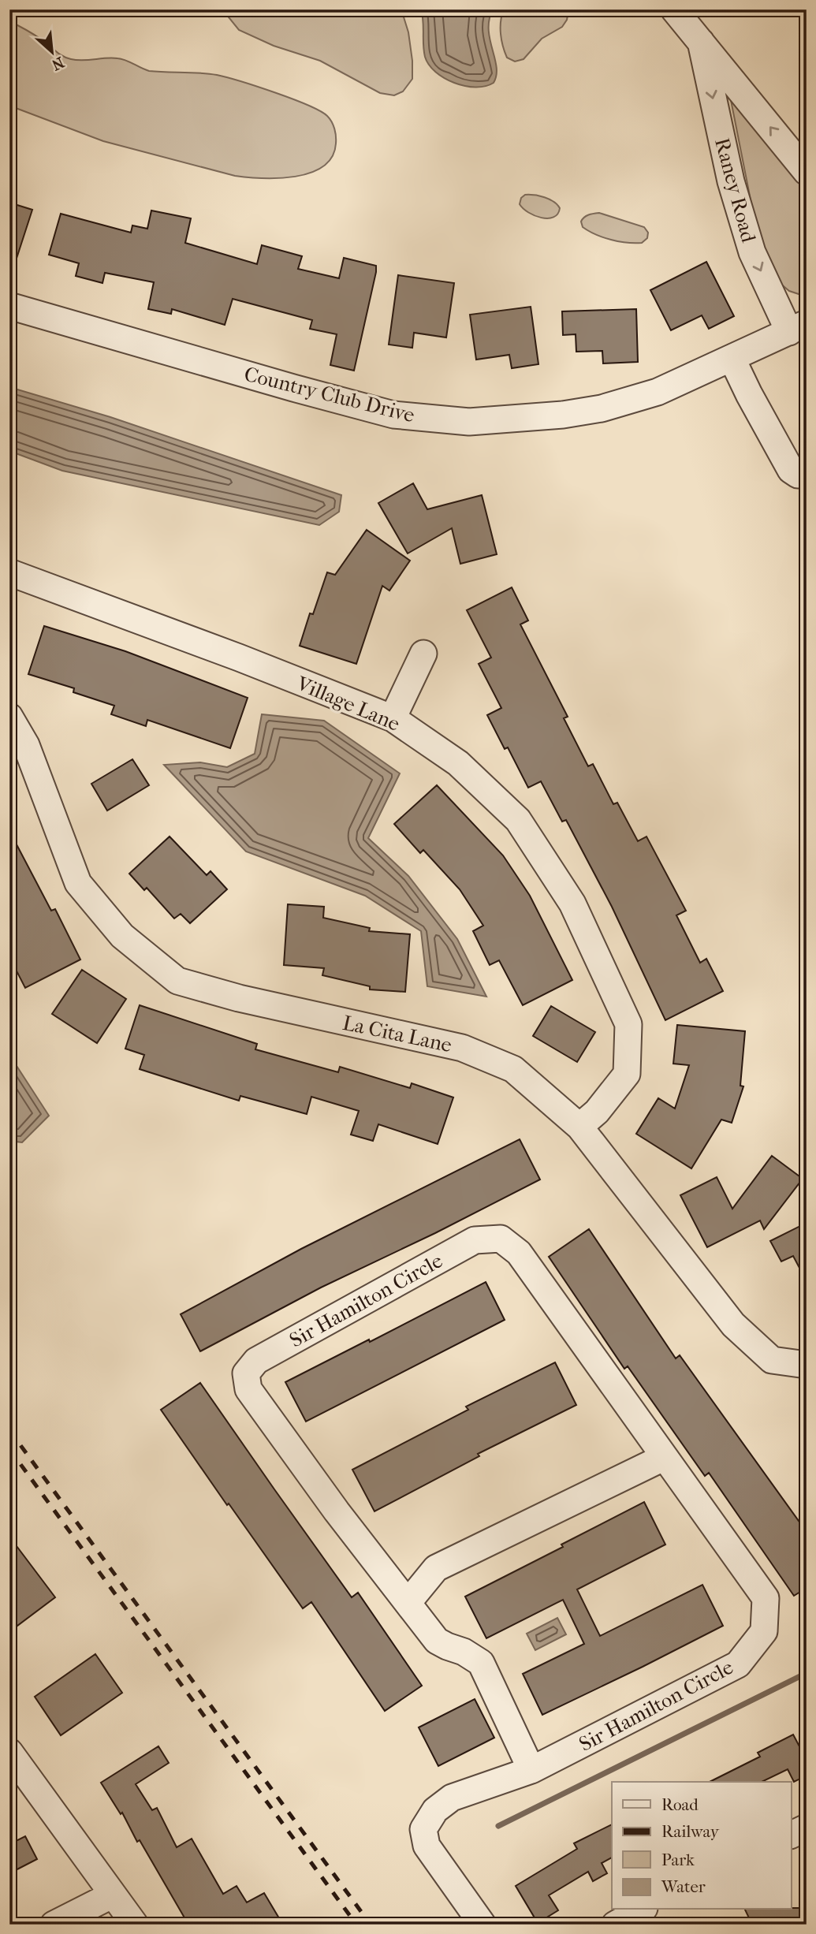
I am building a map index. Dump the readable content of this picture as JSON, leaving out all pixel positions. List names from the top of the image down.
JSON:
{
  "streets": {
    "street": [
      "Raney Road",
      "Country Club Drive",
      "Village Lane",
      "La Cita Lane",
      "Sir Hamilton Circle"
    ]
  },
  "crossings": [
    ["Raney Road", "Country Club Drive"],
    ["Village Lane", "La Cita Lane"]
  ],
  "legend": [
    "Road",
    "Railway",
    "Park",
    "Water"
  ],
  "north": "bottom right"
}
